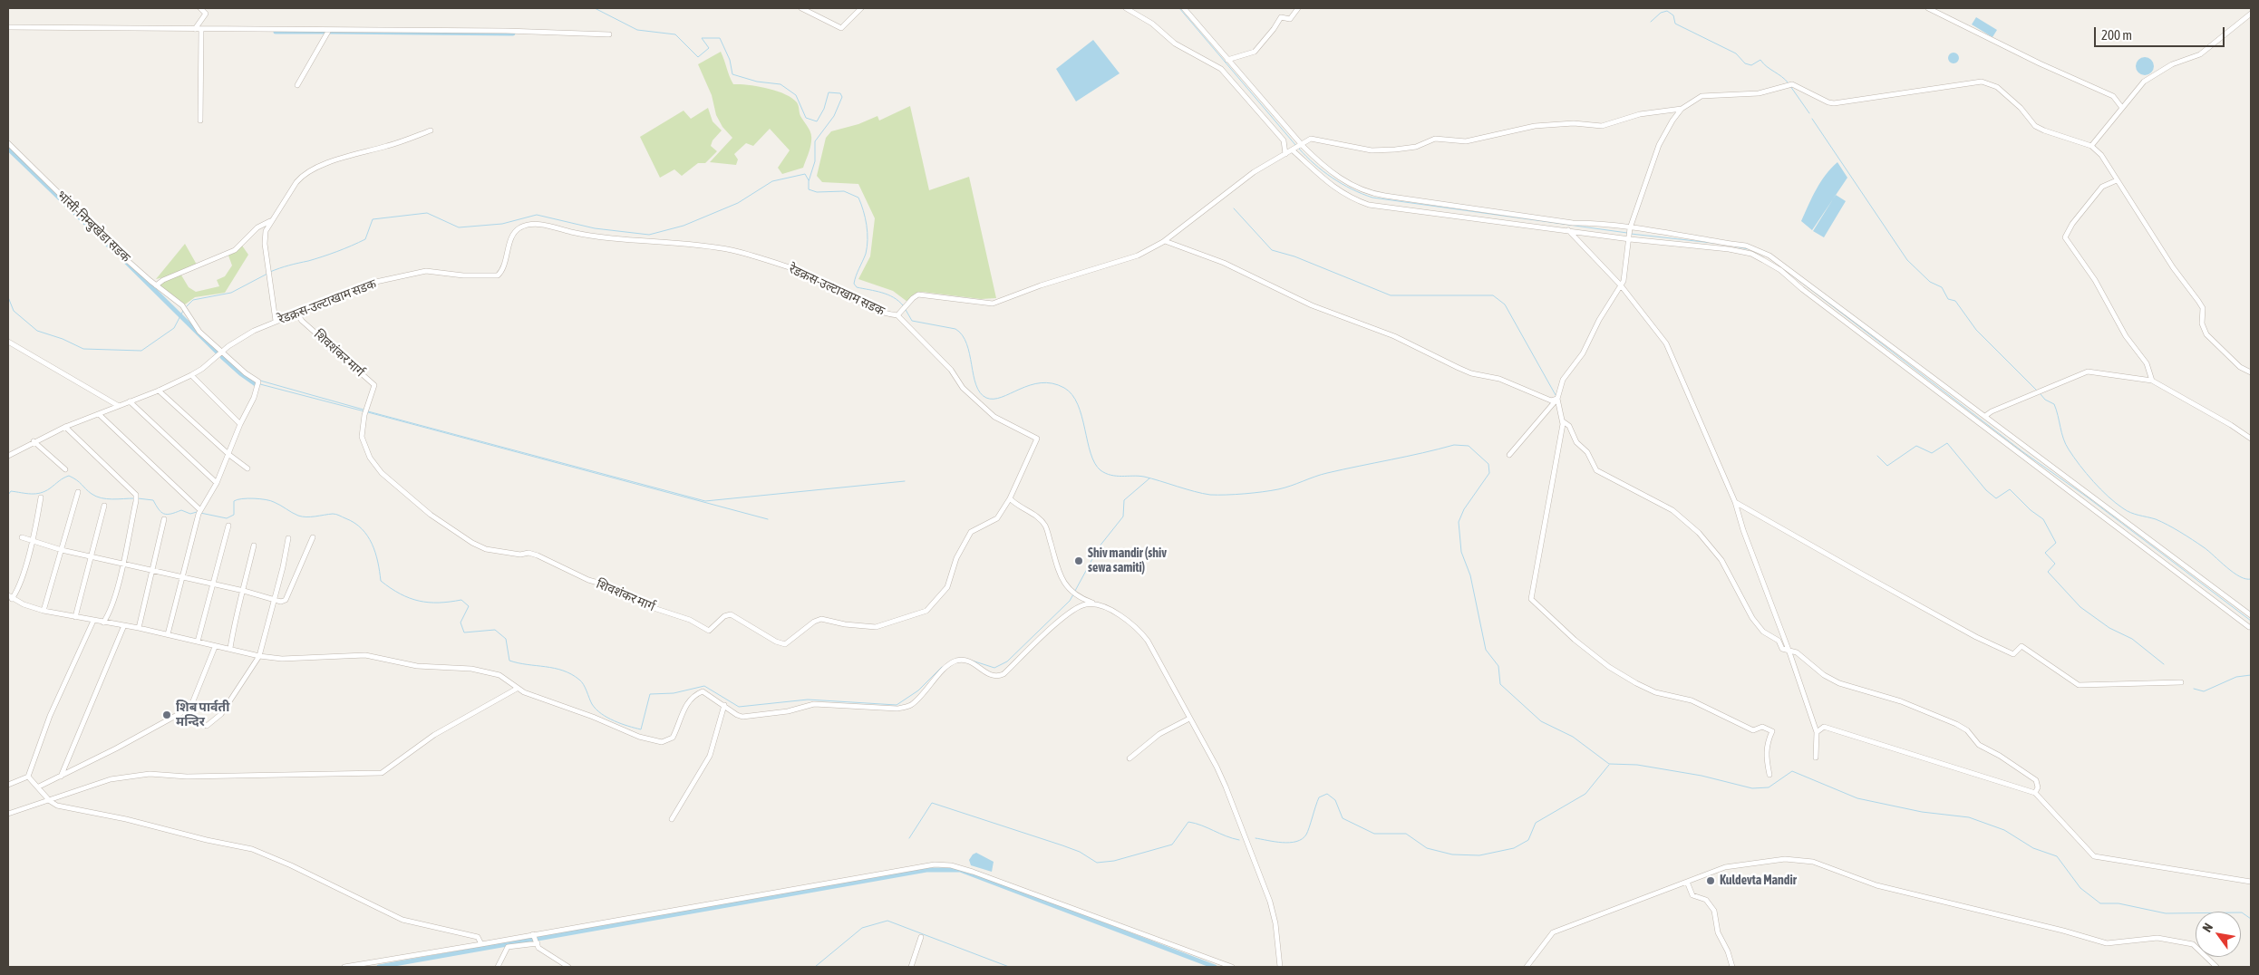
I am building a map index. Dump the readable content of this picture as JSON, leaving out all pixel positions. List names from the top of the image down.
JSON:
{
  "streets": {
    "street": ["भांसी-निम्बुखेडा सडक", "रेडक्रस-उल्टाखाम सडक", "शिवशंकर मार्ग"]
  },
  "crossings": [
    ["भांसी-निम्बुखेडा सडक", "रेडक्रस-उल्टाखाम सडक"],
    ["रेडक्रस-उल्टाखाम सडक", "शिवशंकर मार्ग"]
  ],
  "places": ["Shiv mandir (shiv sewa samiti)", "शिब पार्वती मन्दिर", "Kuldevta Mandir"],
  "scale_bar": "200 m",
  "north": "top left"
}
